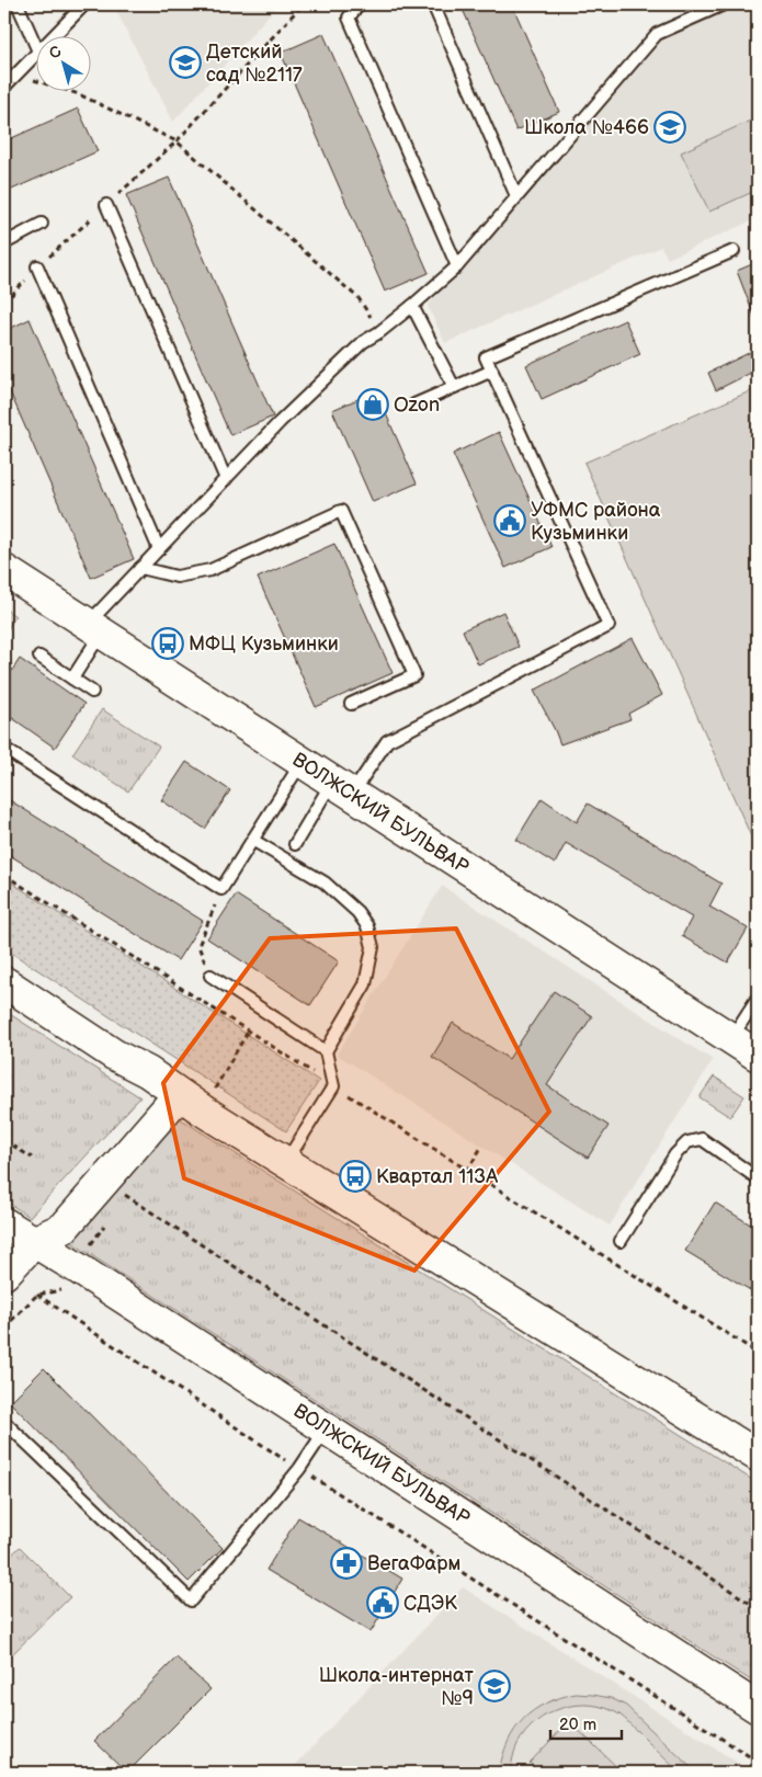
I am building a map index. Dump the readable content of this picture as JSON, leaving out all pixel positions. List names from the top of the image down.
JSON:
{
  "streets": {
    "main road": ["ВОЛЖСКИЙ БУЛЬВАР"]
  },
  "places": {
    "school or university": ["Детский сад №2117", "Школа №466", "Школа-интернат №9"],
    "shop": ["Ozon"],
    "public building": ["УФМС района Кузьминки", "СДЭК"],
    "bus stop": ["МФЦ Кузьминки", "Квартал 113А"],
    "pharmacy": ["ВегаФарм"]
  },
  "scale_bar": "20 m",
  "north": "top left"
}
